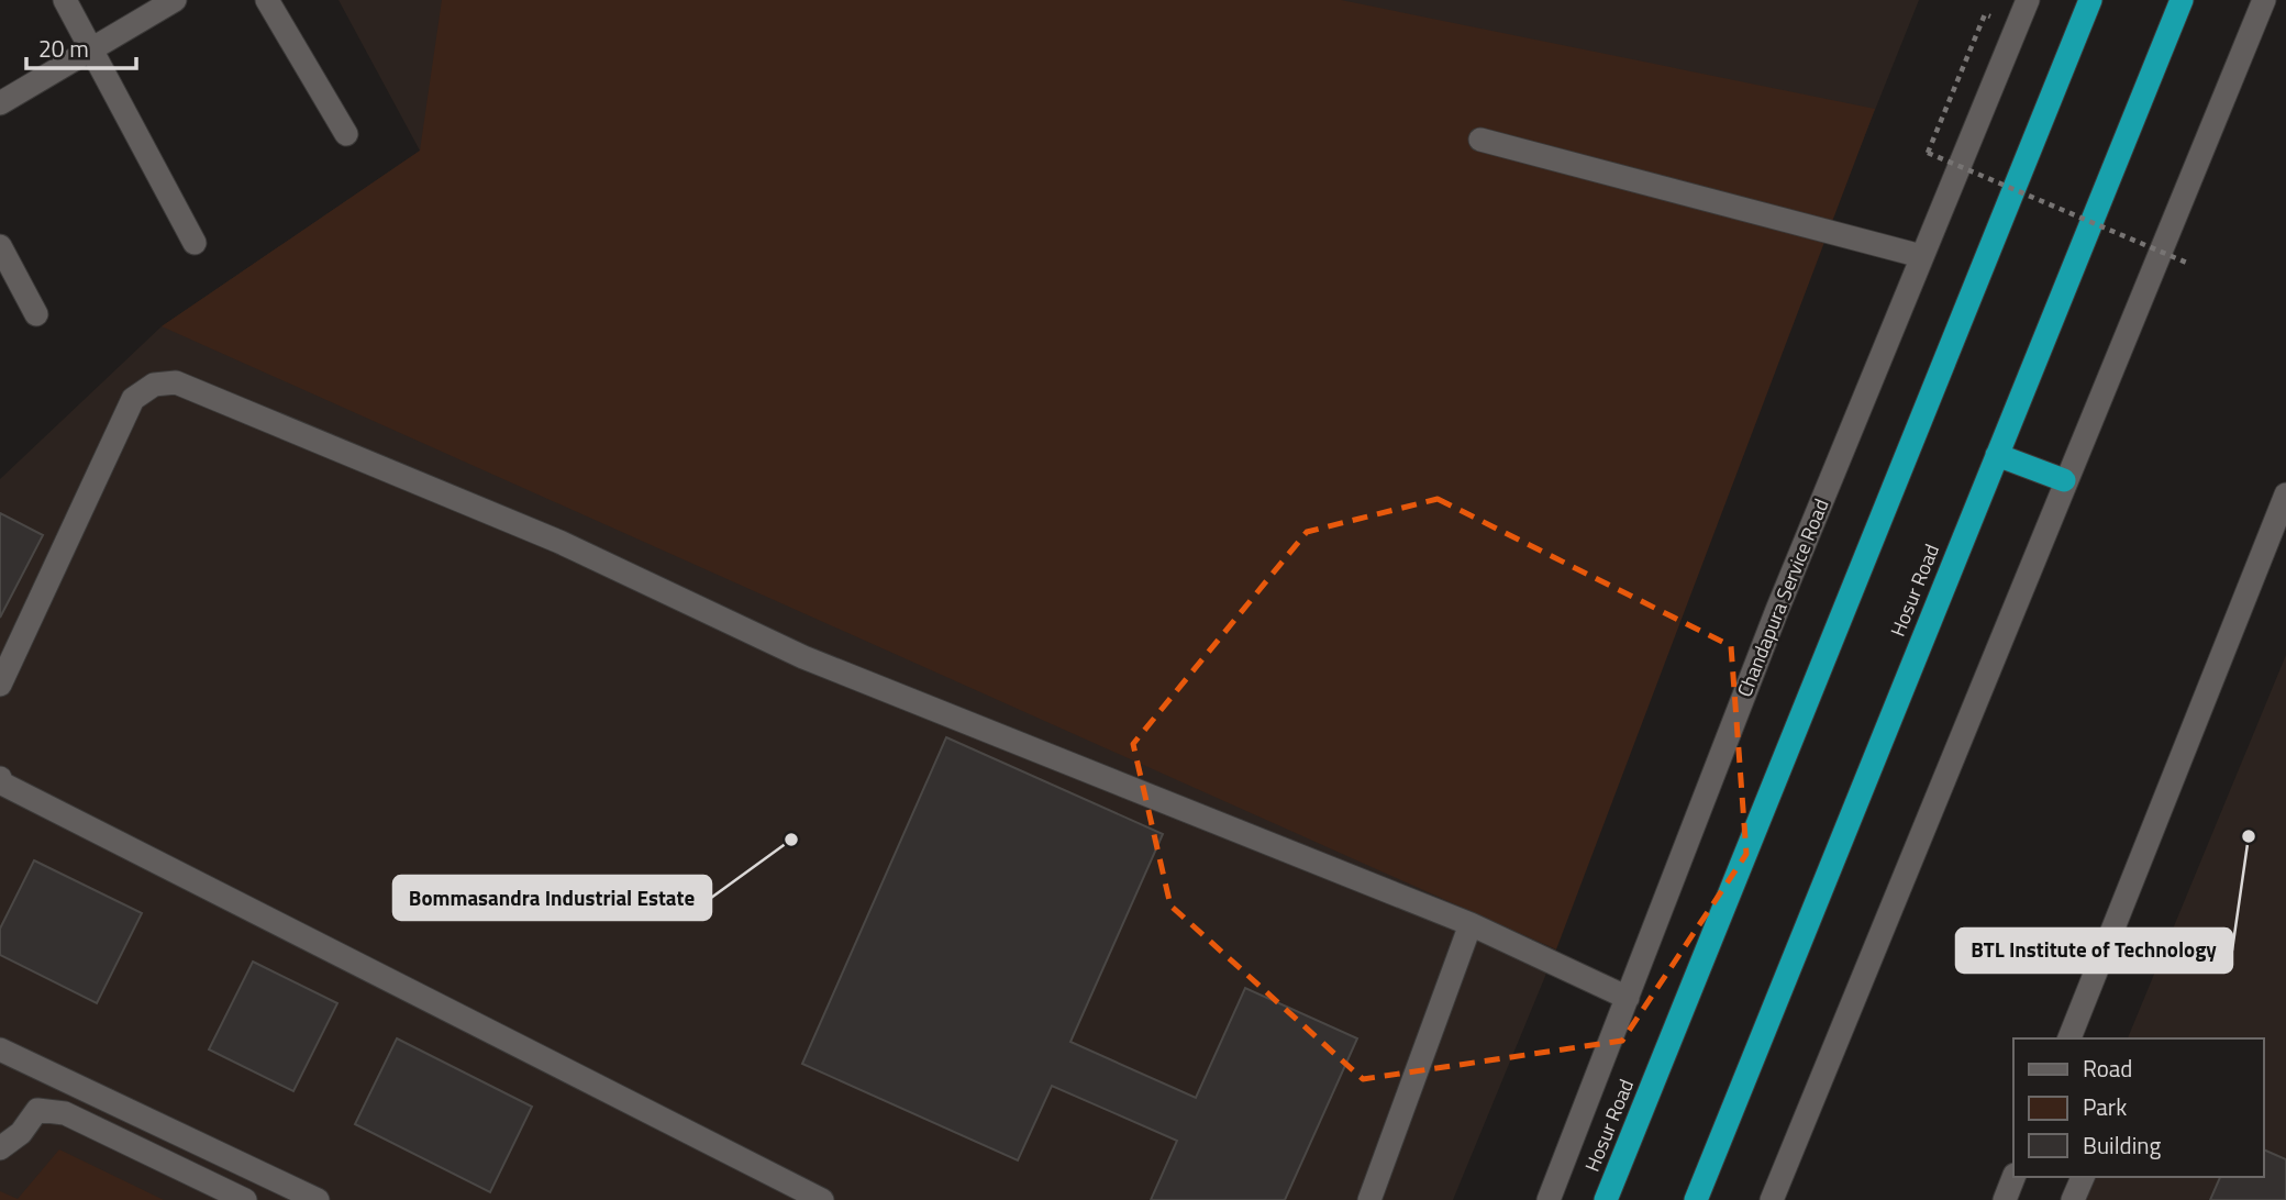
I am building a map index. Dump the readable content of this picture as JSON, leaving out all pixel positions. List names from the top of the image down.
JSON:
{
  "streets": {
    "highway": ["Hosur Road"],
    "street": ["Chandapura Service Road"]
  },
  "places": ["BTL Institute of Technology", "Bommasandra Industrial Estate"],
  "legend": ["Road", "Park", "Building"],
  "scale_bar": "20 m"
}
